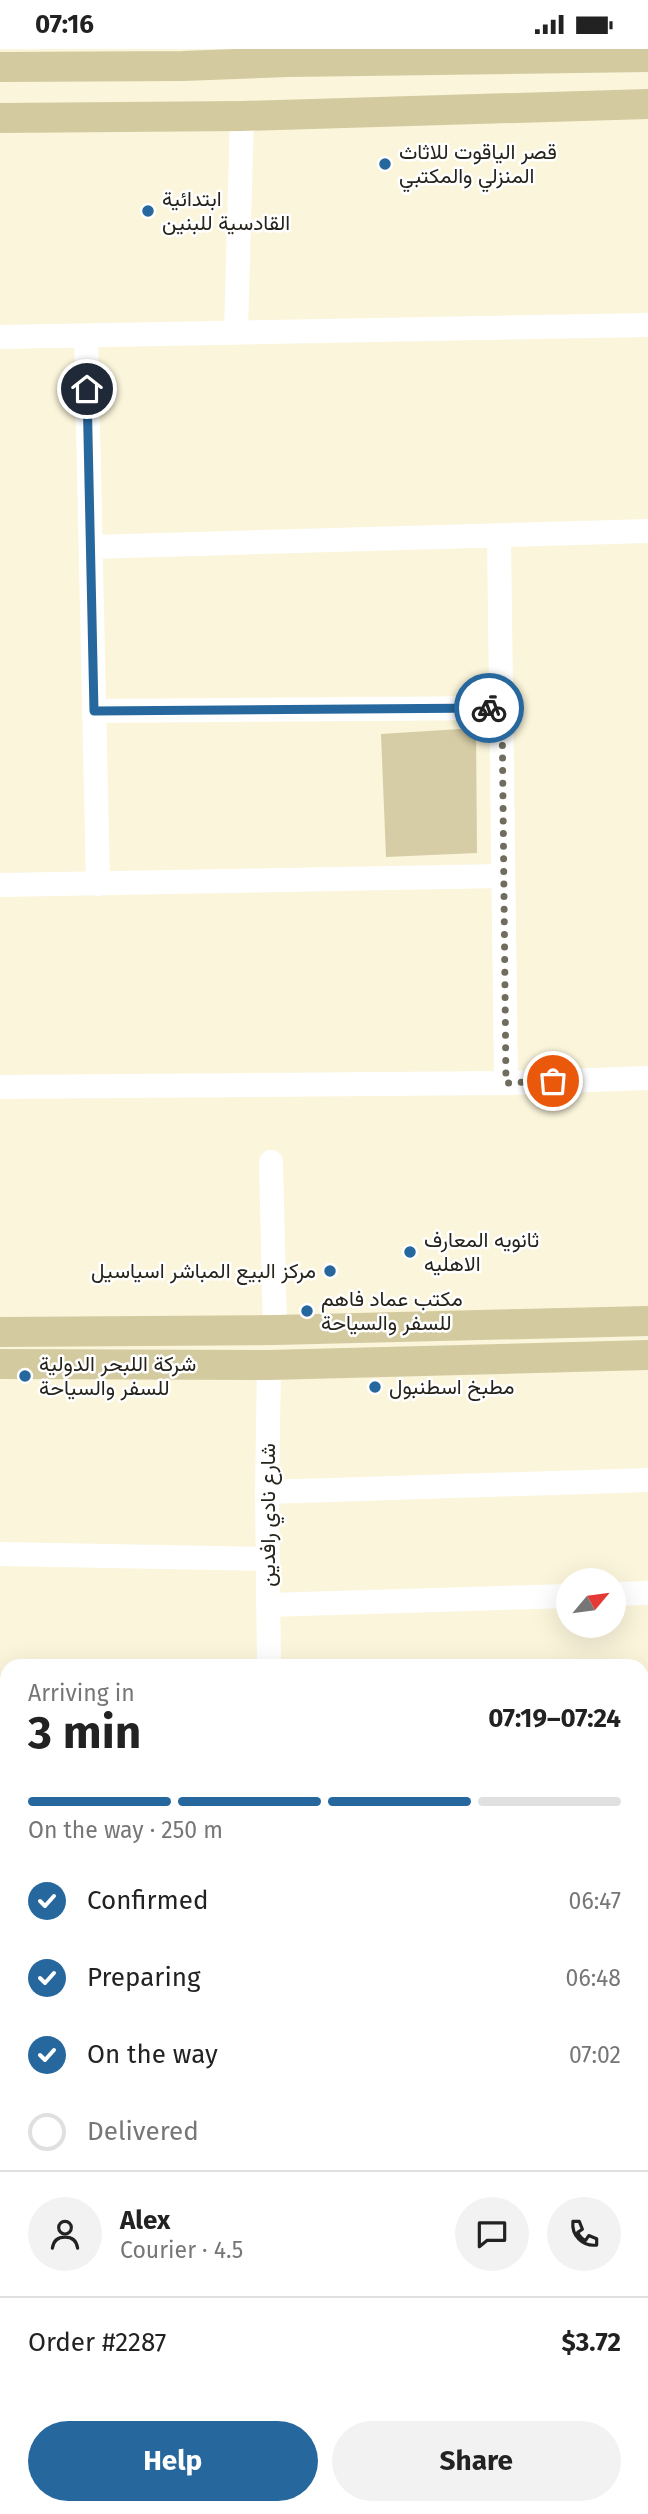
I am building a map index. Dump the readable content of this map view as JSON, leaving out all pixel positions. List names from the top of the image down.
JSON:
{
  "streets": {
    "street": ["شارع نادي رافدين"]
  },
  "places": [
    "قصر الياقوت للاثاث المنزلي والمكتبي",
    "ابتدائية القادسية للبنين",
    "ثانويه المعارف الاهليه",
    "مركز البيع المباشر اسياسيل",
    "مكتب عماد فاهم للسفر والسياحة",
    "شركة اللبحر الدولية للسفر والسياحة",
    "مطبخ اسطنبول"
  ],
  "north": "top right",
  "page": {
    "status": "07:16",
    "heading": ["3 min", "Arriving in", "07:19–07:24"],
    "panel": [
      "Alex",
      "Courier · 4.5",
      "Order #2287",
      "$3.72"
    ],
    "bar": "On the way · 250 m",
    "list": [
      ["Confirmed", "06:47"],
      ["Preparing", "06:48"],
      ["On the way", "07:02"],
      "Delivered"
    ],
    "buttons": ["Help", "Share"]
  }
}
